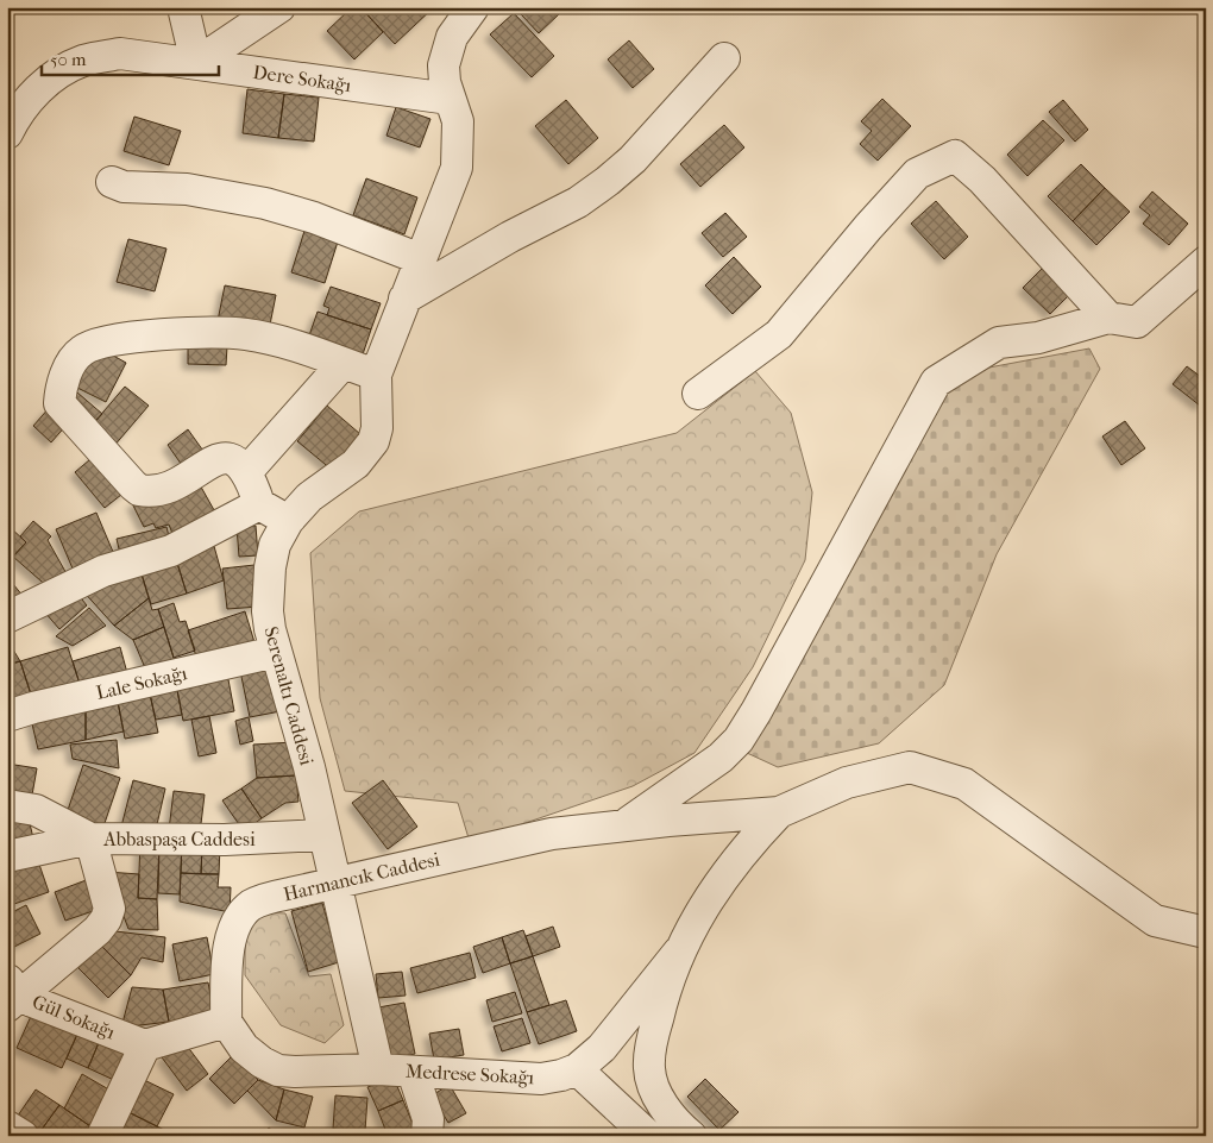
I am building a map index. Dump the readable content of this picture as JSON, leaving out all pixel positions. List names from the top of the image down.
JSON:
{
  "streets": {
    "street": [
      "Dere Sokağı",
      "Lale Sokağı",
      "Serenaltı Caddesi",
      "Abbaspaşa Caddesi",
      "Harmancık Caddesi",
      "Gül Sokağı",
      "Medrese Sokağı"
    ]
  },
  "crossings": [
    ["Lale Sokağı", "Serenaltı Caddesi"],
    ["Serenaltı Caddesi", "Abbaspaşa Caddesi"],
    ["Serenaltı Caddesi", "Harmancık Caddesi"],
    ["Serenaltı Caddesi", "Medrese Sokağı"],
    ["Harmancık Caddesi", "Medrese Sokağı"]
  ],
  "scale_bar": "50 m"
}
